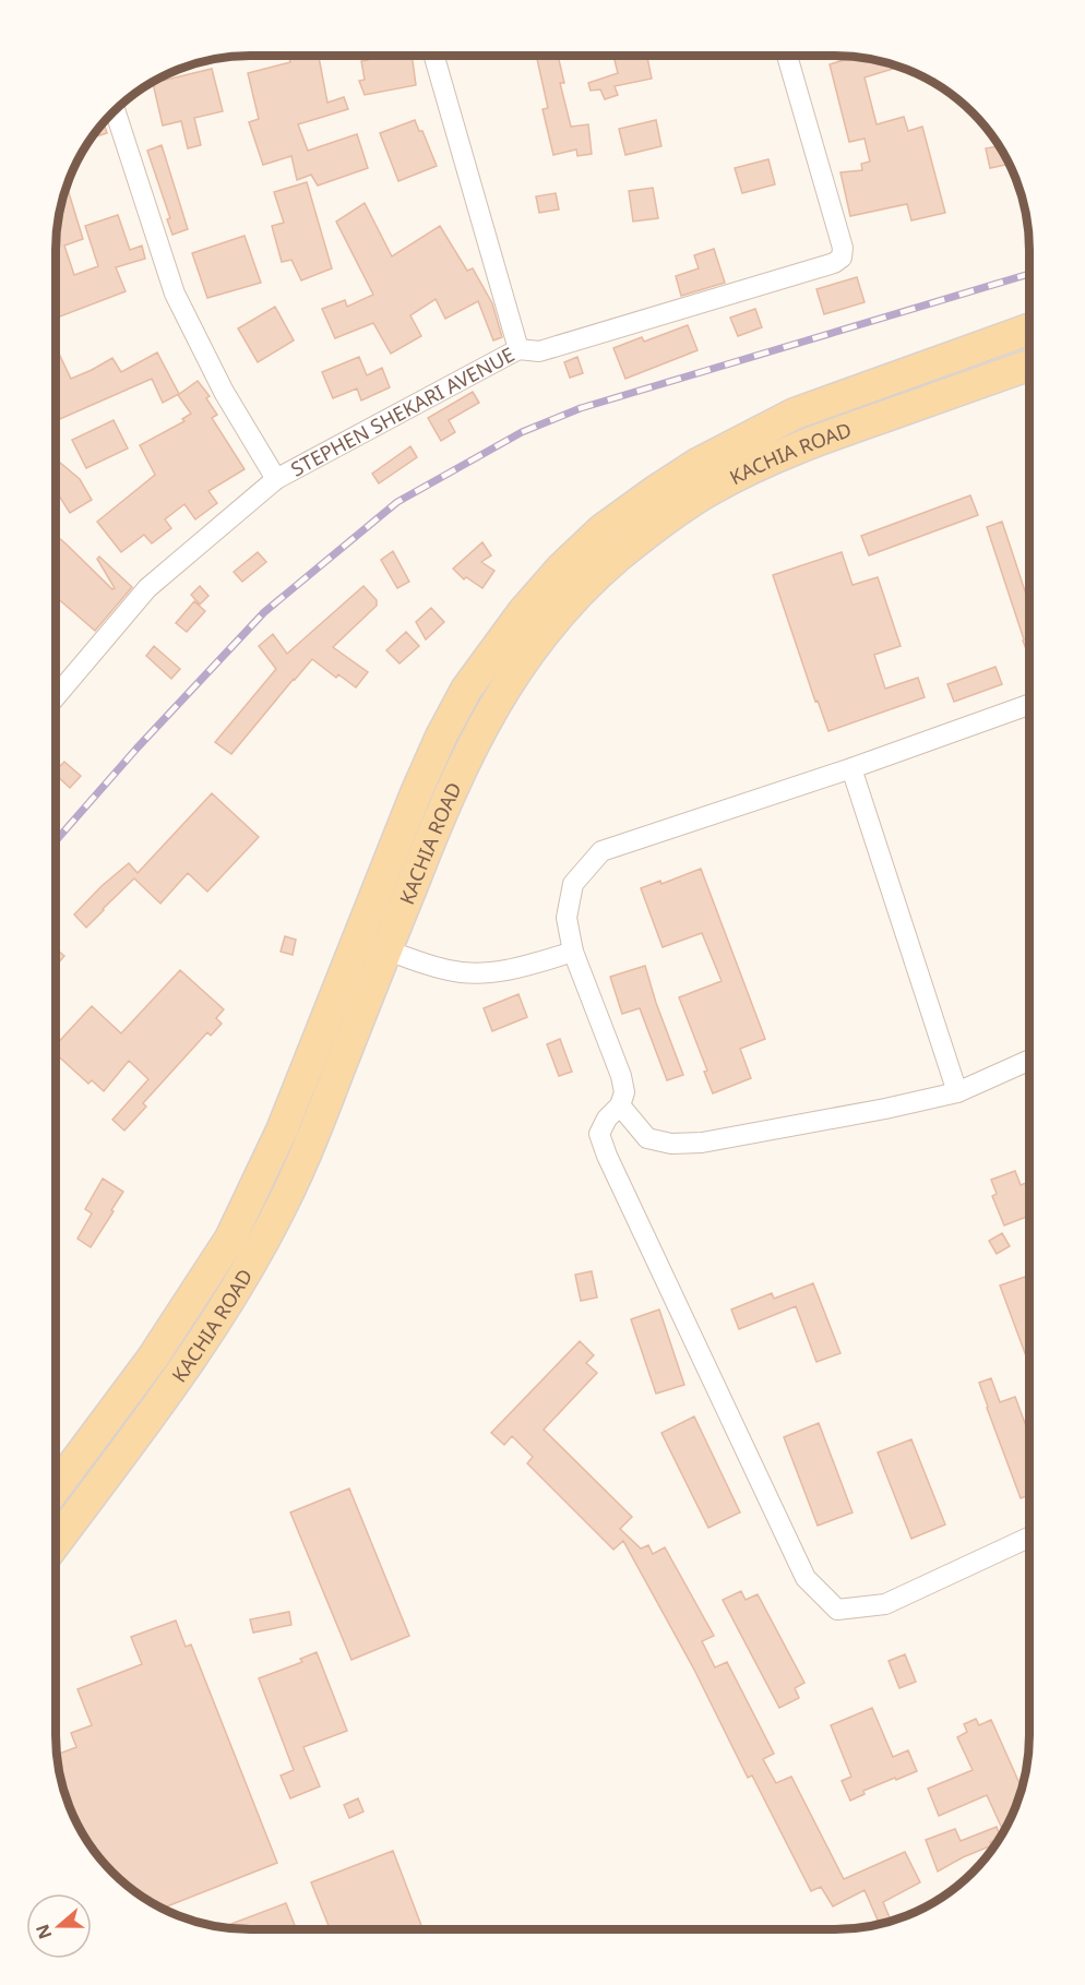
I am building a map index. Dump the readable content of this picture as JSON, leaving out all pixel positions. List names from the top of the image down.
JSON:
{
  "streets": {
    "main road": ["KACHIA ROAD"],
    "street": ["STEPHEN SHEKARI AVENUE"]
  },
  "north": "left"
}
